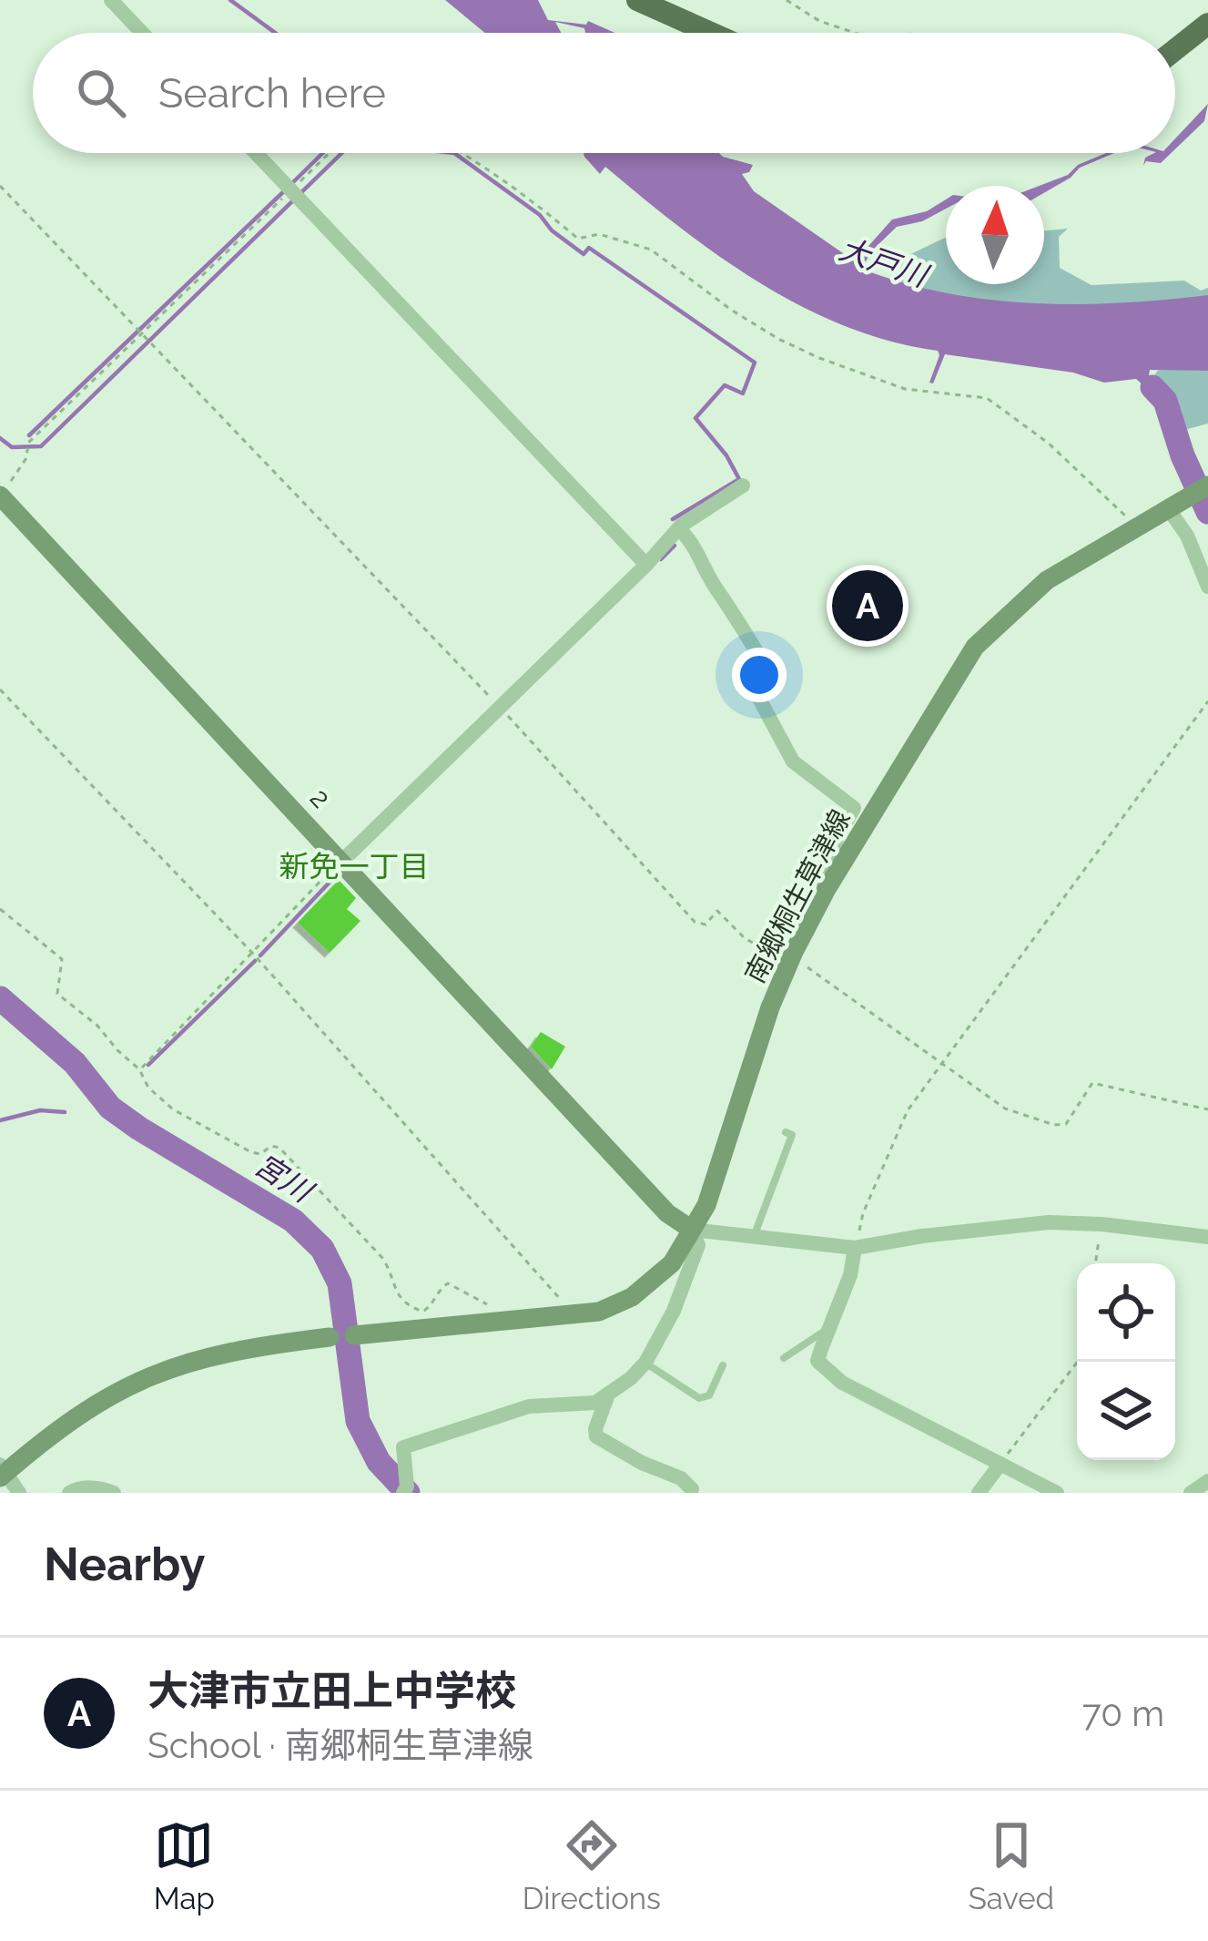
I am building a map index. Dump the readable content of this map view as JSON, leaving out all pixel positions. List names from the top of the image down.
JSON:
{
  "streets": {
    "main road": ["2", "南郷桐生草津線"]
  },
  "crossings": [
    ["2", "南郷桐生草津線"]
  ],
  "districts": ["新免一丁目"],
  "water": ["大戸川", "宮川"],
  "north": "top",
  "page": {
    "search": "Search here",
    "pins": "A",
    "heading": "Nearby",
    "list": [
      {
        "mark": "A",
        "name": "大津市立田上中学校",
        "note": "School · 南郷桐生草津線",
        "value": "70 m"
      }
    ],
    "nav": ["Map", "Directions", "Saved"]
  }
}
